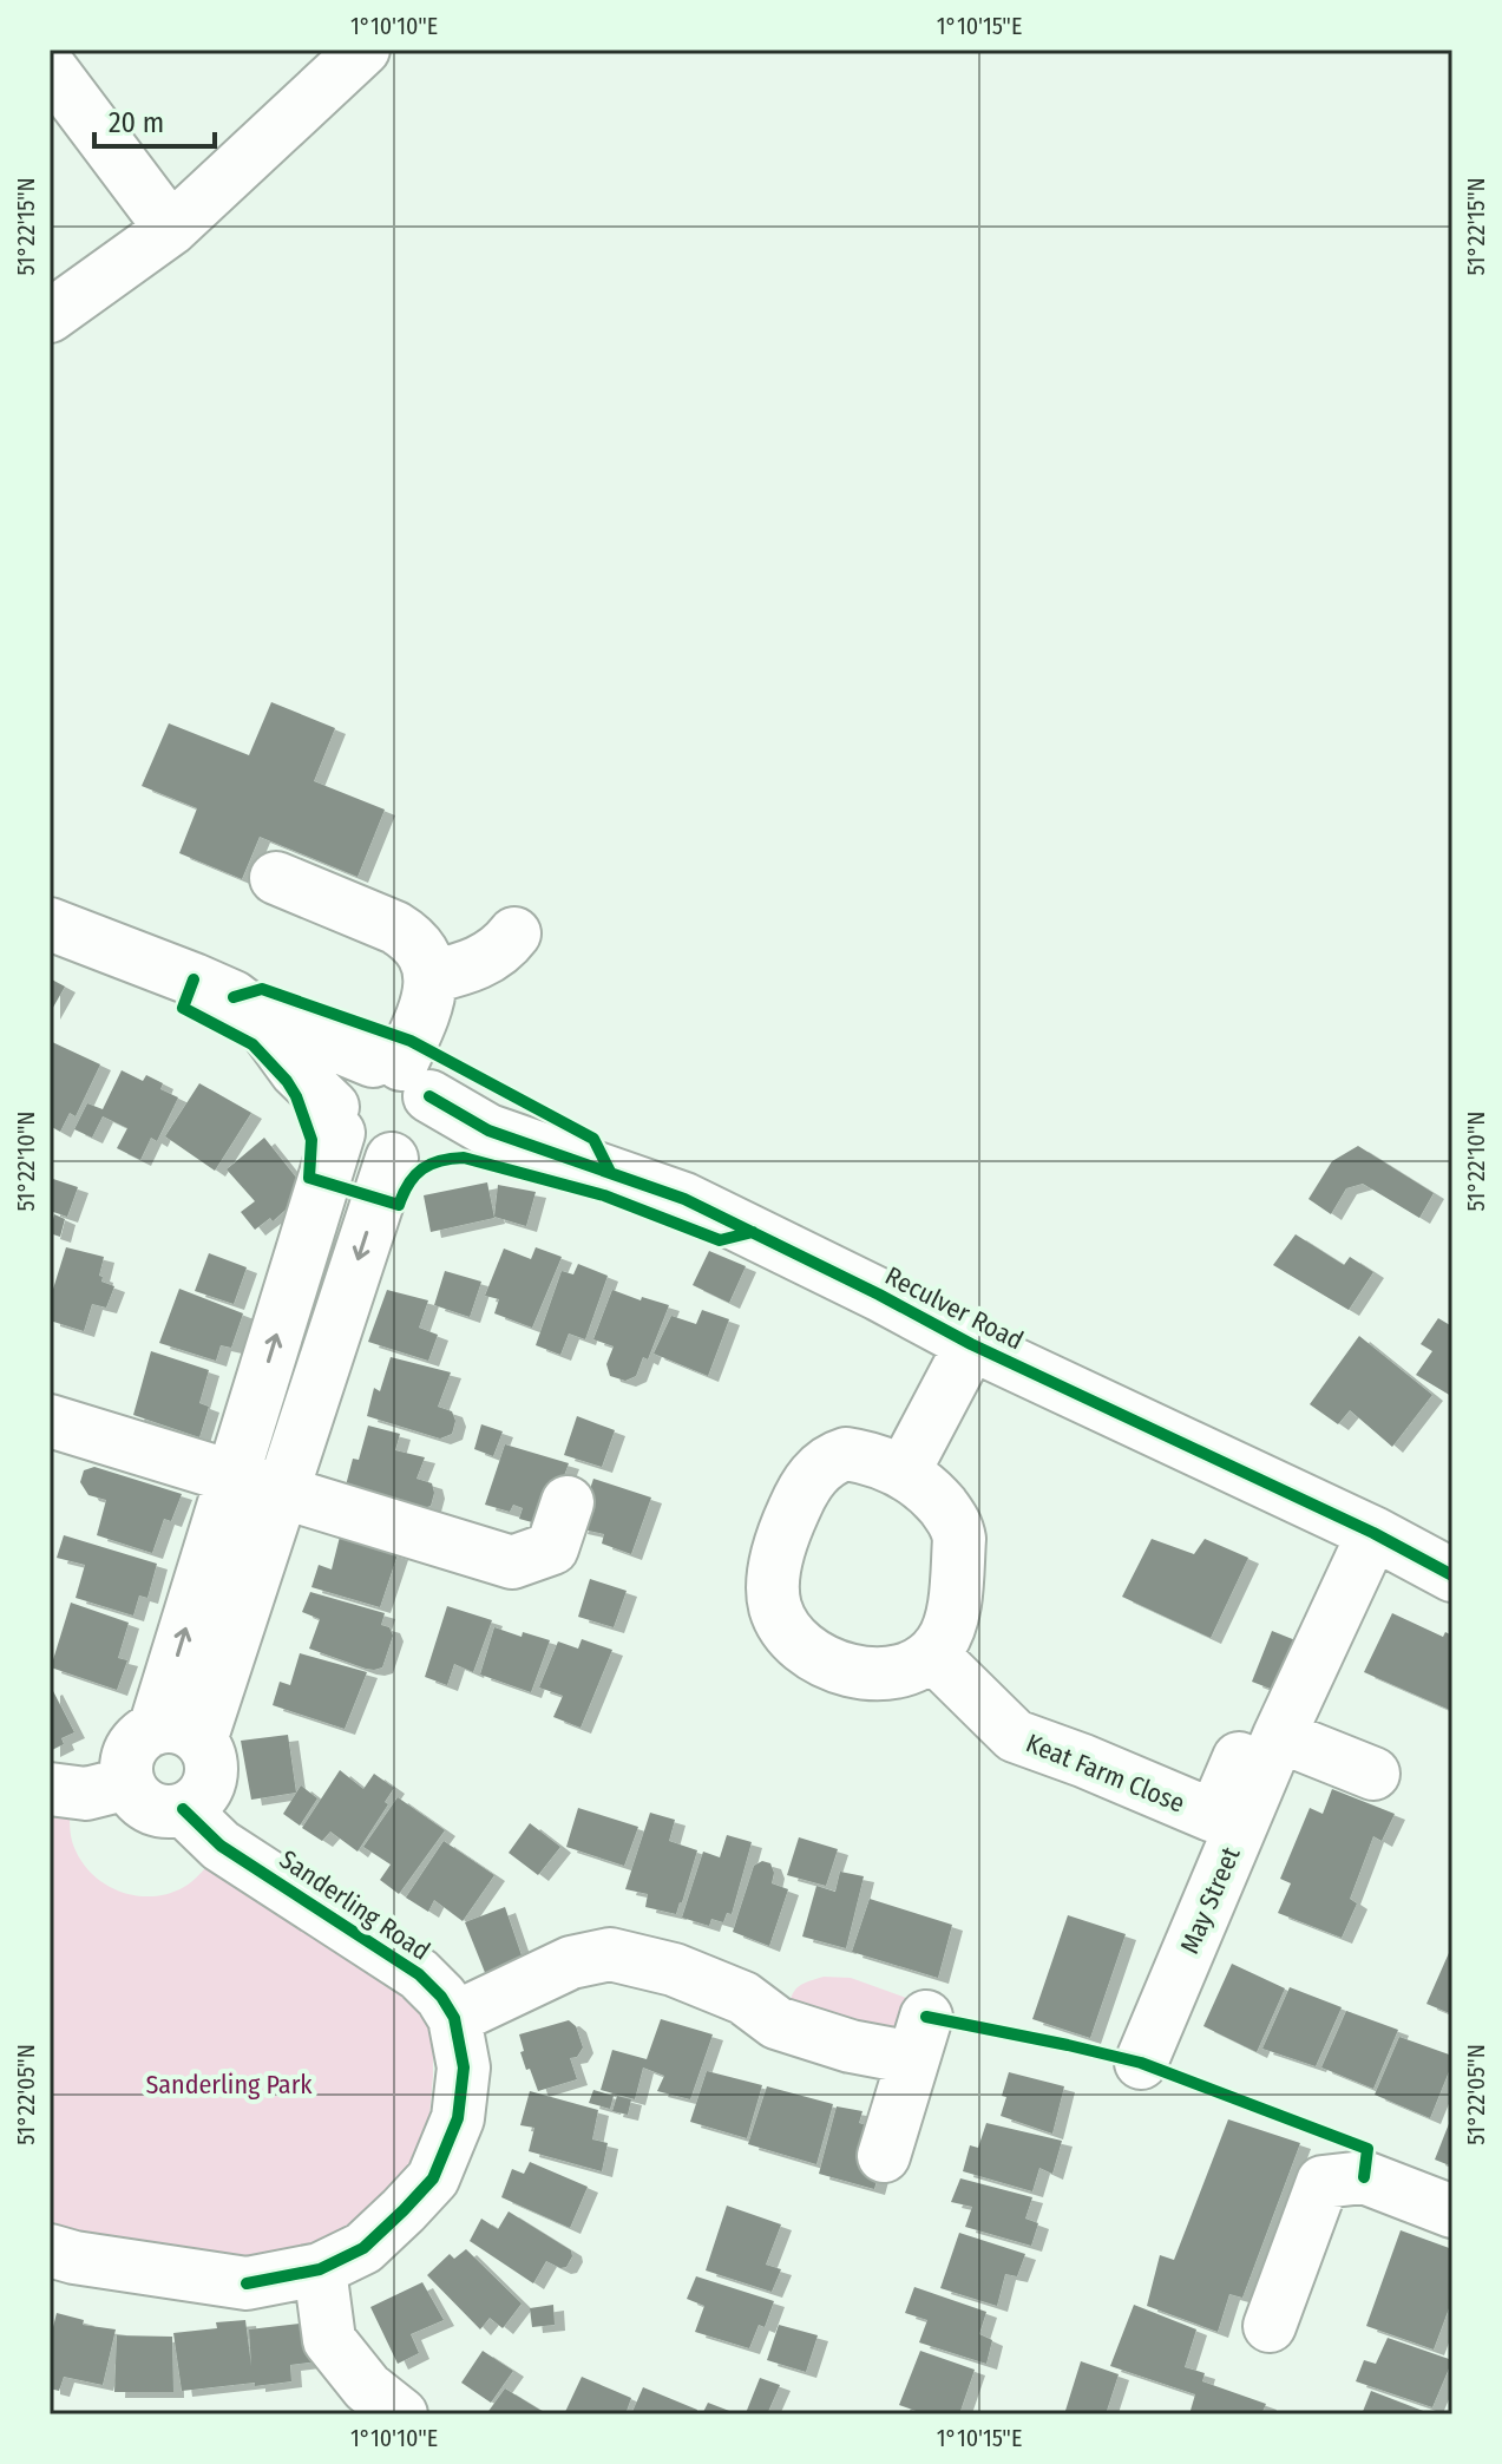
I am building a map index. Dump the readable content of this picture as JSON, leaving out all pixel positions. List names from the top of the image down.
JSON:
{
  "streets": {
    "street": [
      "Reculver Road",
      "Keat Farm Close",
      "May Street",
      "Sanderling Road"
    ]
  },
  "crossings": [
    ["Reculver Road", "May Street"],
    ["Keat Farm Close", "May Street"]
  ],
  "parks": ["Sanderling Park"],
  "scale_bar": "20 m",
  "coordinates": [
    "1°10'10\"E",
    "1°10'15\"E",
    "51°22'15\"N",
    "51°22'10\"N",
    "51°22'05\"N"
  ]
}
